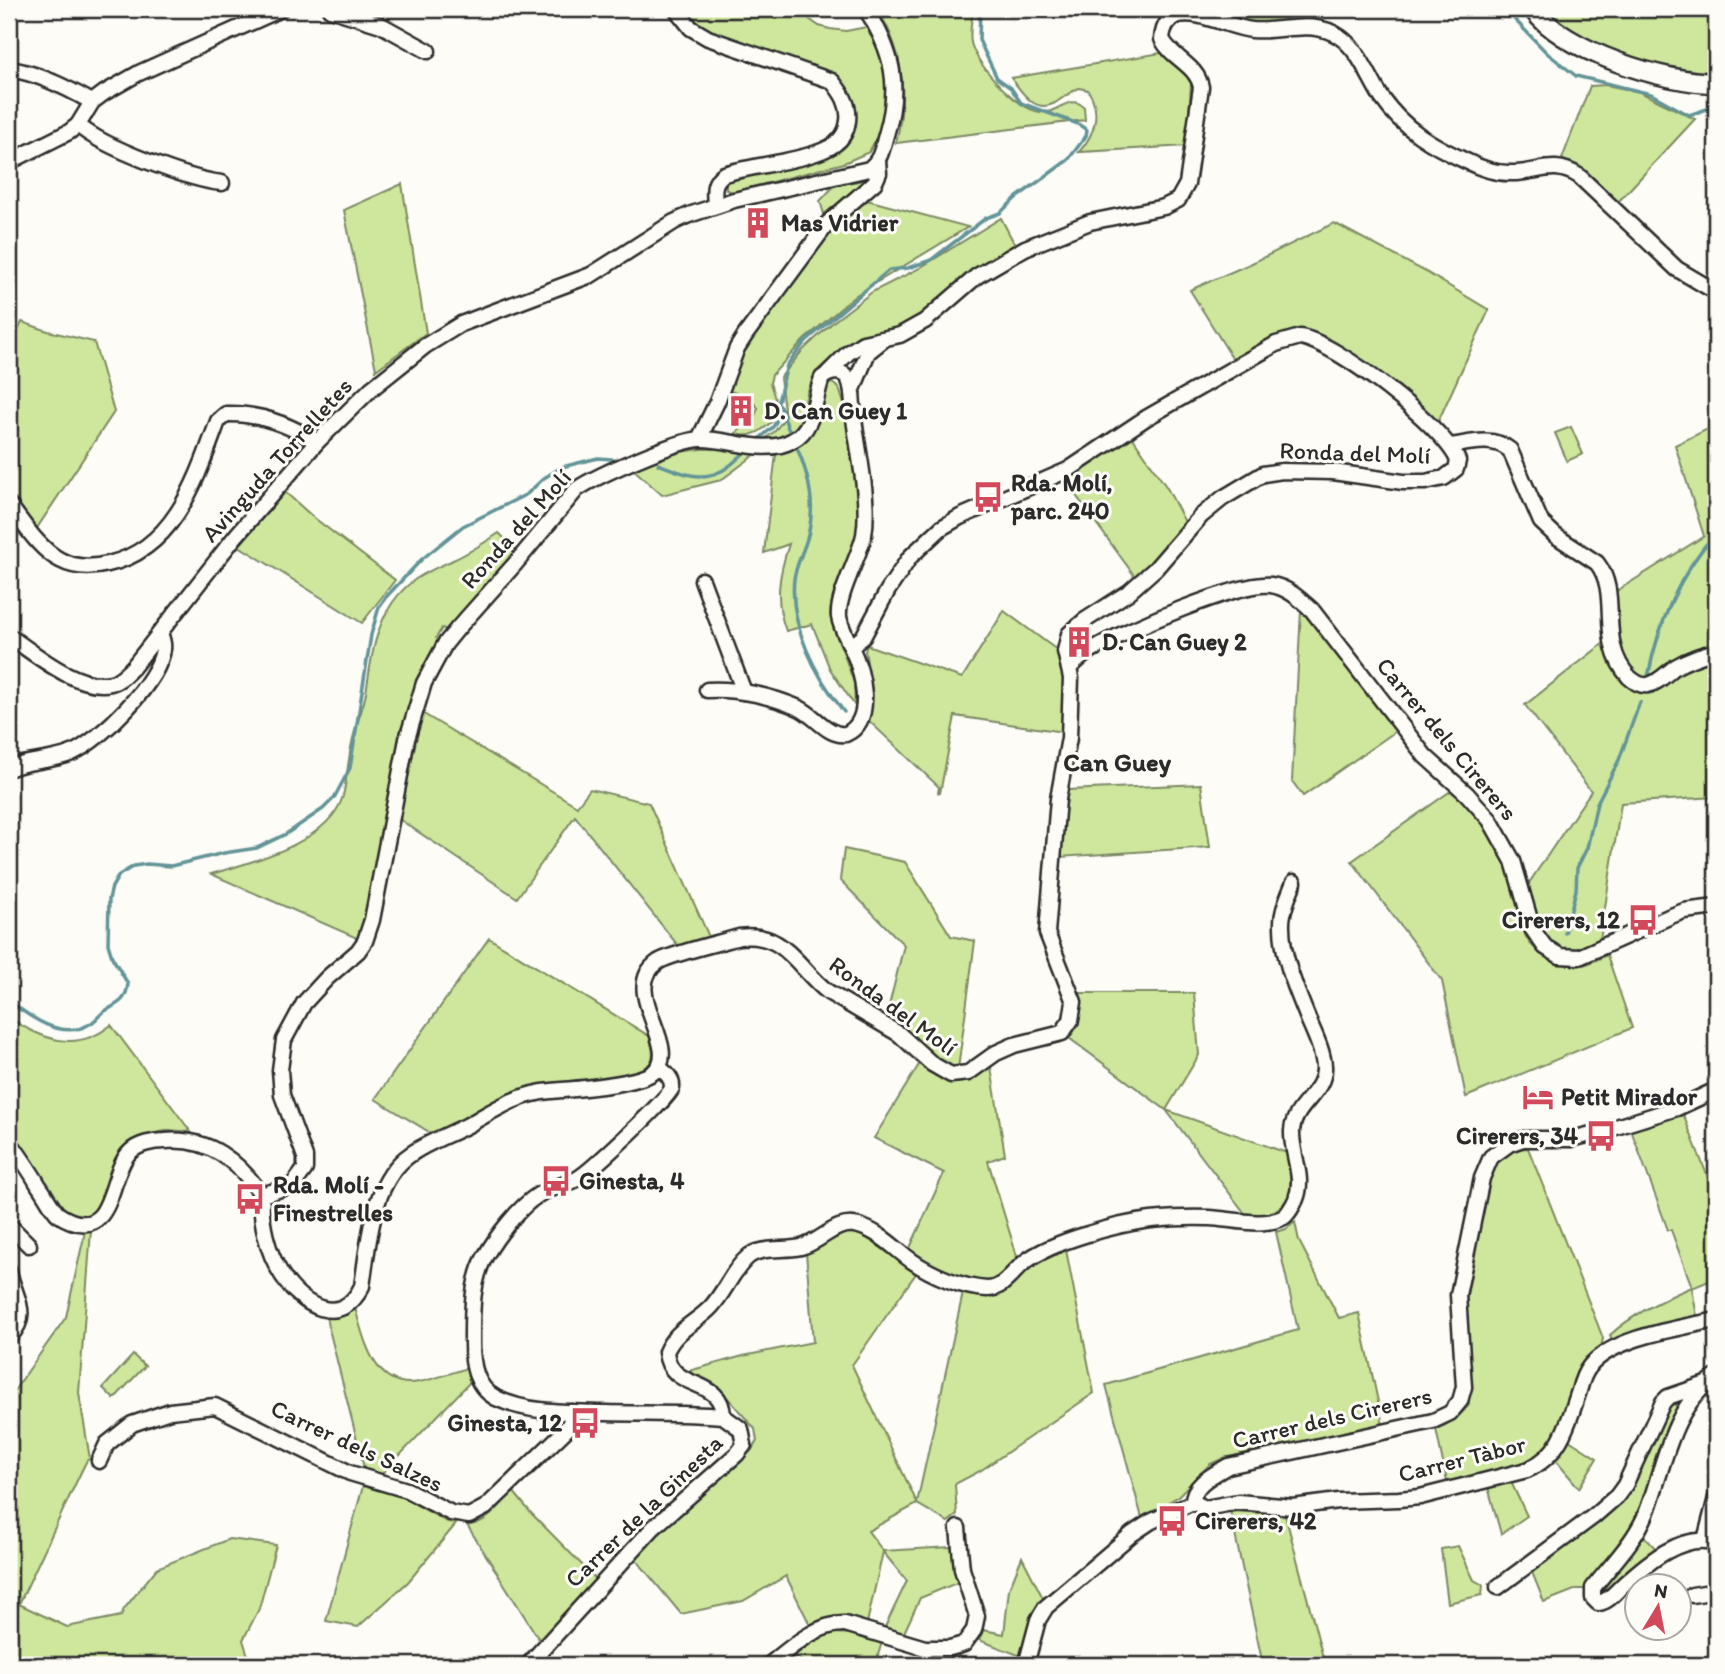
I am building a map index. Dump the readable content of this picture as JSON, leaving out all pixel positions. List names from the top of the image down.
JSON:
{
  "streets": {
    "street": [
      "Ronda del Molí",
      "Avinguda Torrelletes",
      "Carrer dels Cirerers",
      "Carrer dels Salzes",
      "Carrer Tàbor",
      "Carrer de la Ginesta"
    ]
  },
  "crossings": [
    ["Ronda del Molí", "Carrer dels Cirerers"],
    ["Ronda del Molí", "Carrer de la Ginesta"],
    ["Carrer dels Cirerers", "Carrer Tàbor"],
    ["Carrer dels Salzes", "Carrer de la Ginesta"]
  ],
  "districts": ["Can Guey"],
  "places": {
    "building": ["Mas Vidrier", "D. Can Guey 1", "D. Can Guey 2"],
    "bus stop": [
      "Rda. Molí, parc. 240",
      "Cirerers, 12",
      "Cirerers, 34",
      "Ginesta, 4",
      "Rda. Molí - Finestrelles",
      "Ginesta, 12",
      "Cirerers, 42"
    ],
    "hotel": ["Petit Mirador"]
  },
  "north": "top"
}
